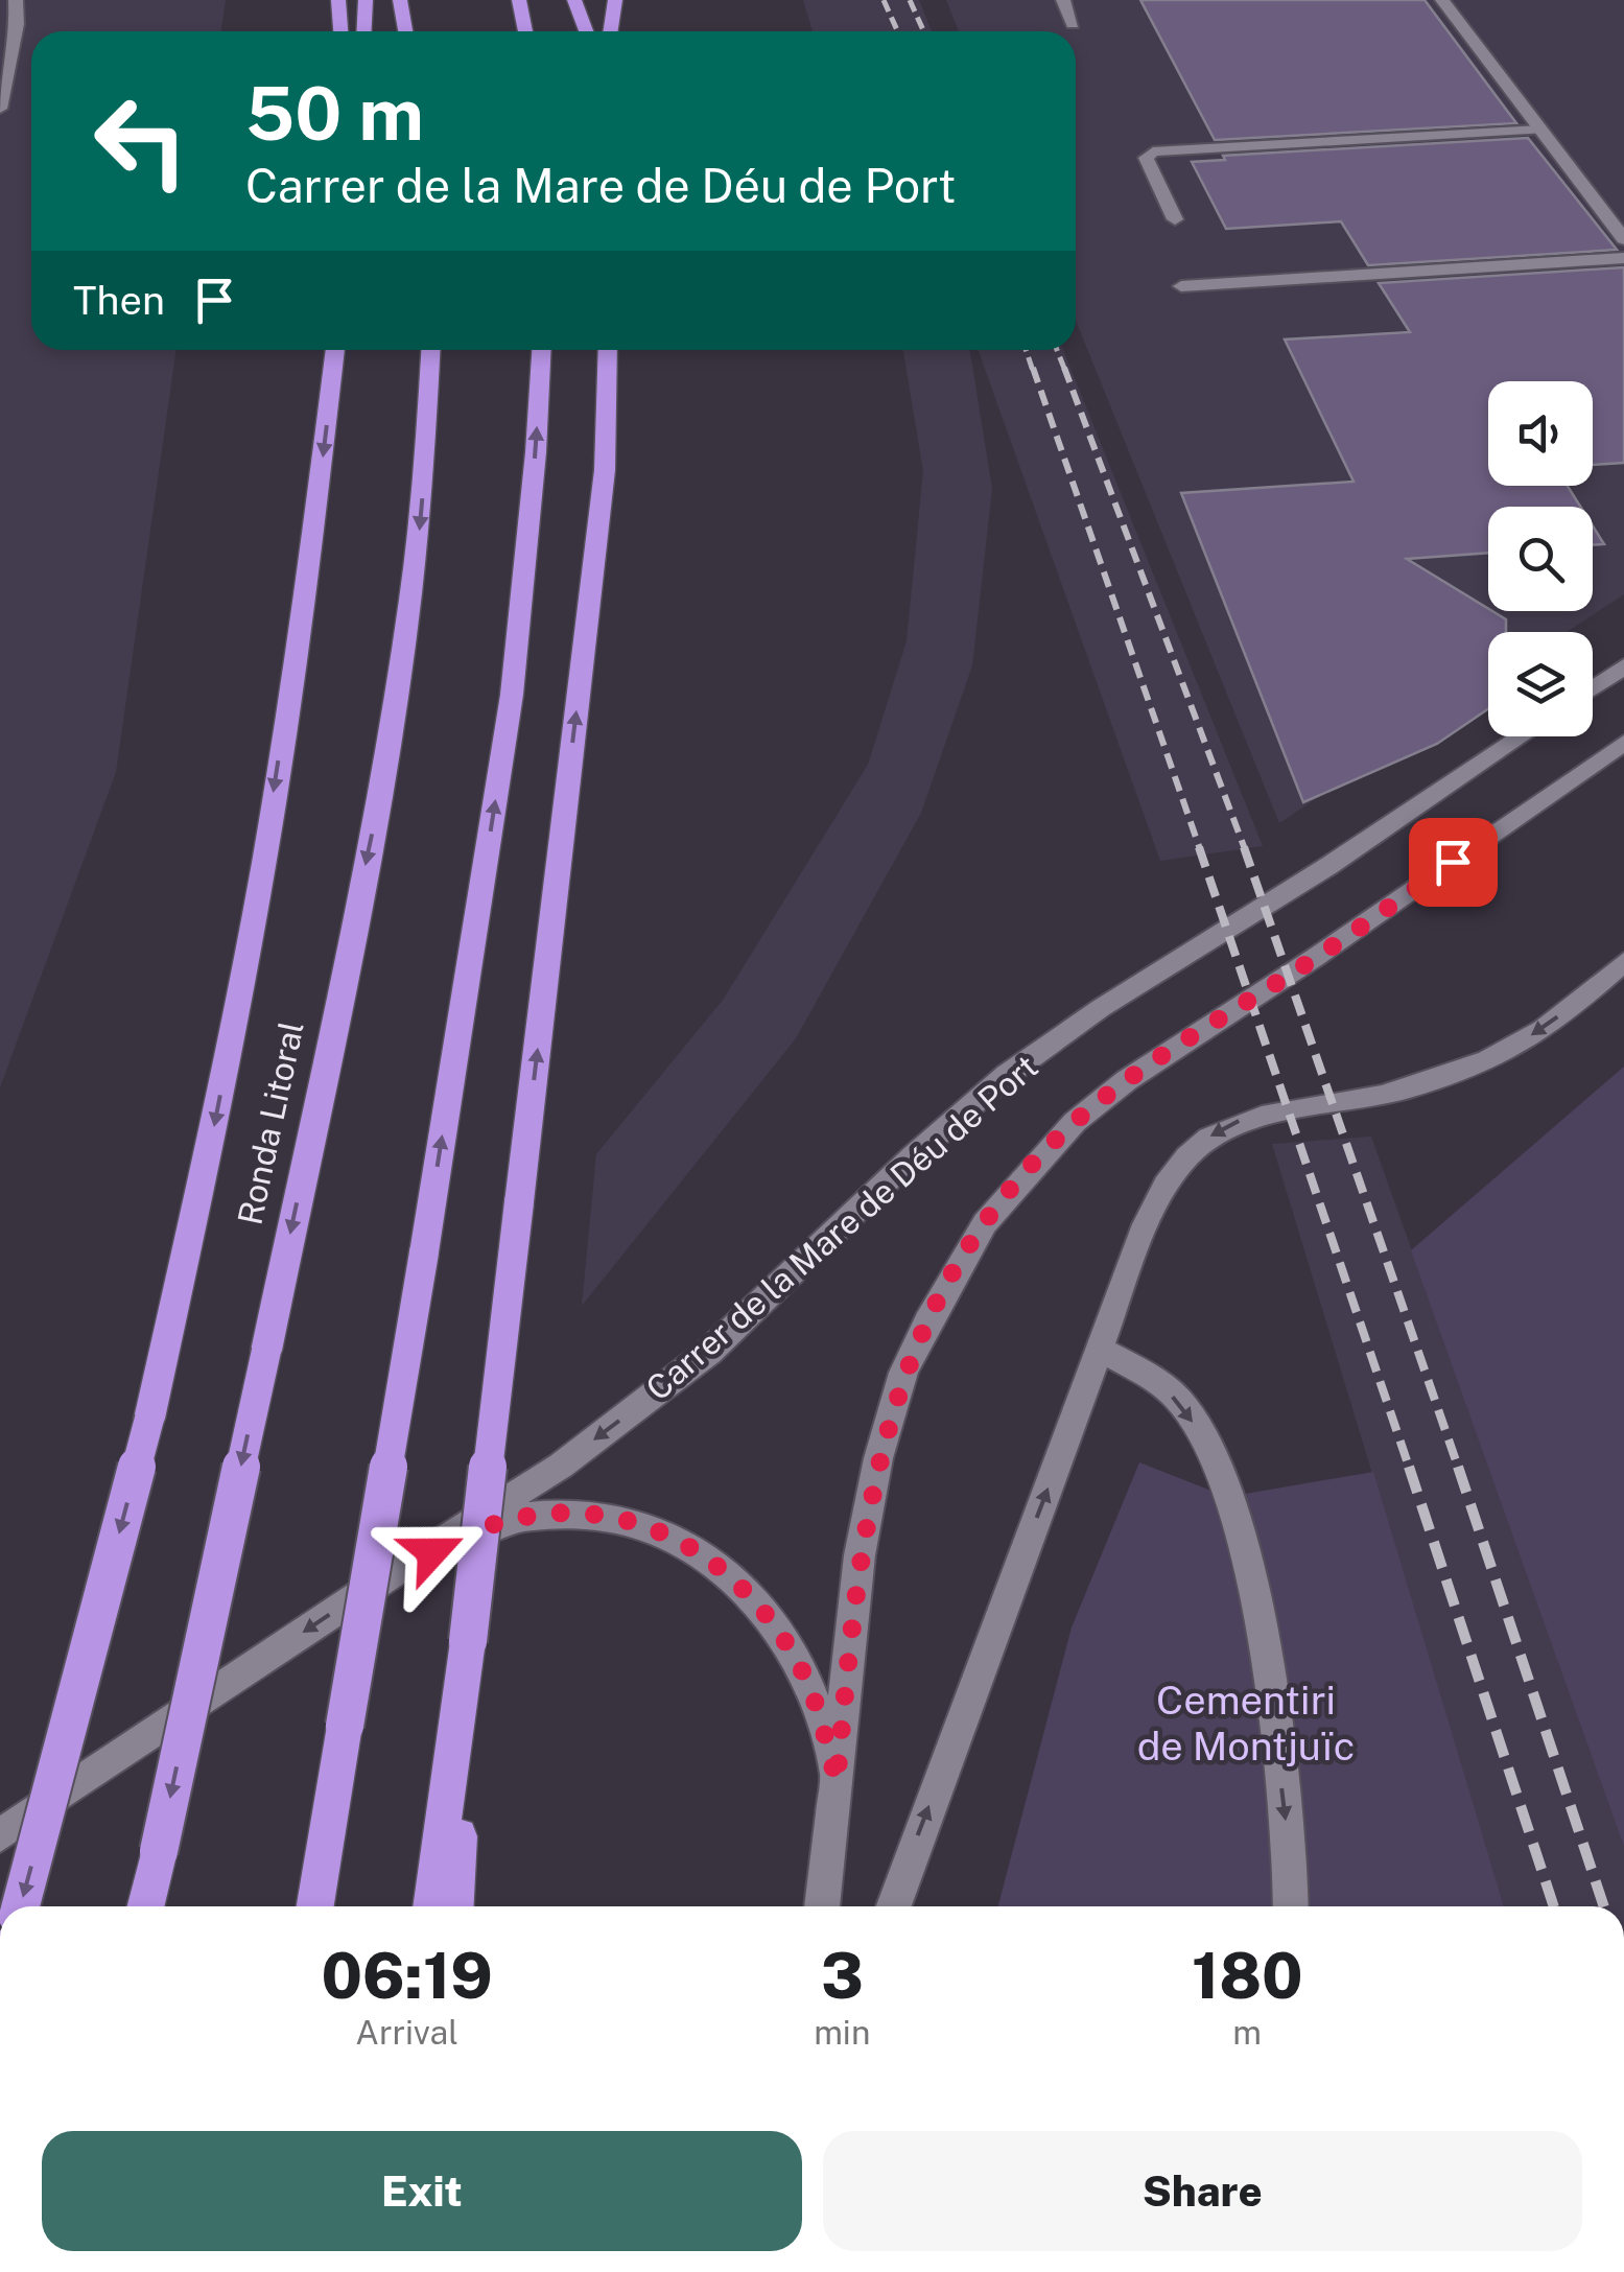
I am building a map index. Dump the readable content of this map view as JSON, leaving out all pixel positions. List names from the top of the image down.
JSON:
{
  "streets": {
    "highway": ["Ronda Litoral"],
    "street": ["Carrer de la Mare de Déu de Port"]
  },
  "one_way": ["Carrer de la Mare de Déu de Port"],
  "parks": ["Cementiri de Montjuïc"],
  "page": {
    "turn": ["50 m", "Carrer de la Mare de Déu de Port"],
    "then": "Then",
    "eta": [
      "06:19",
      "Arrival",
      "3",
      "min",
      "180",
      "m"
    ],
    "buttons": ["Exit", "Share"]
  }
}
